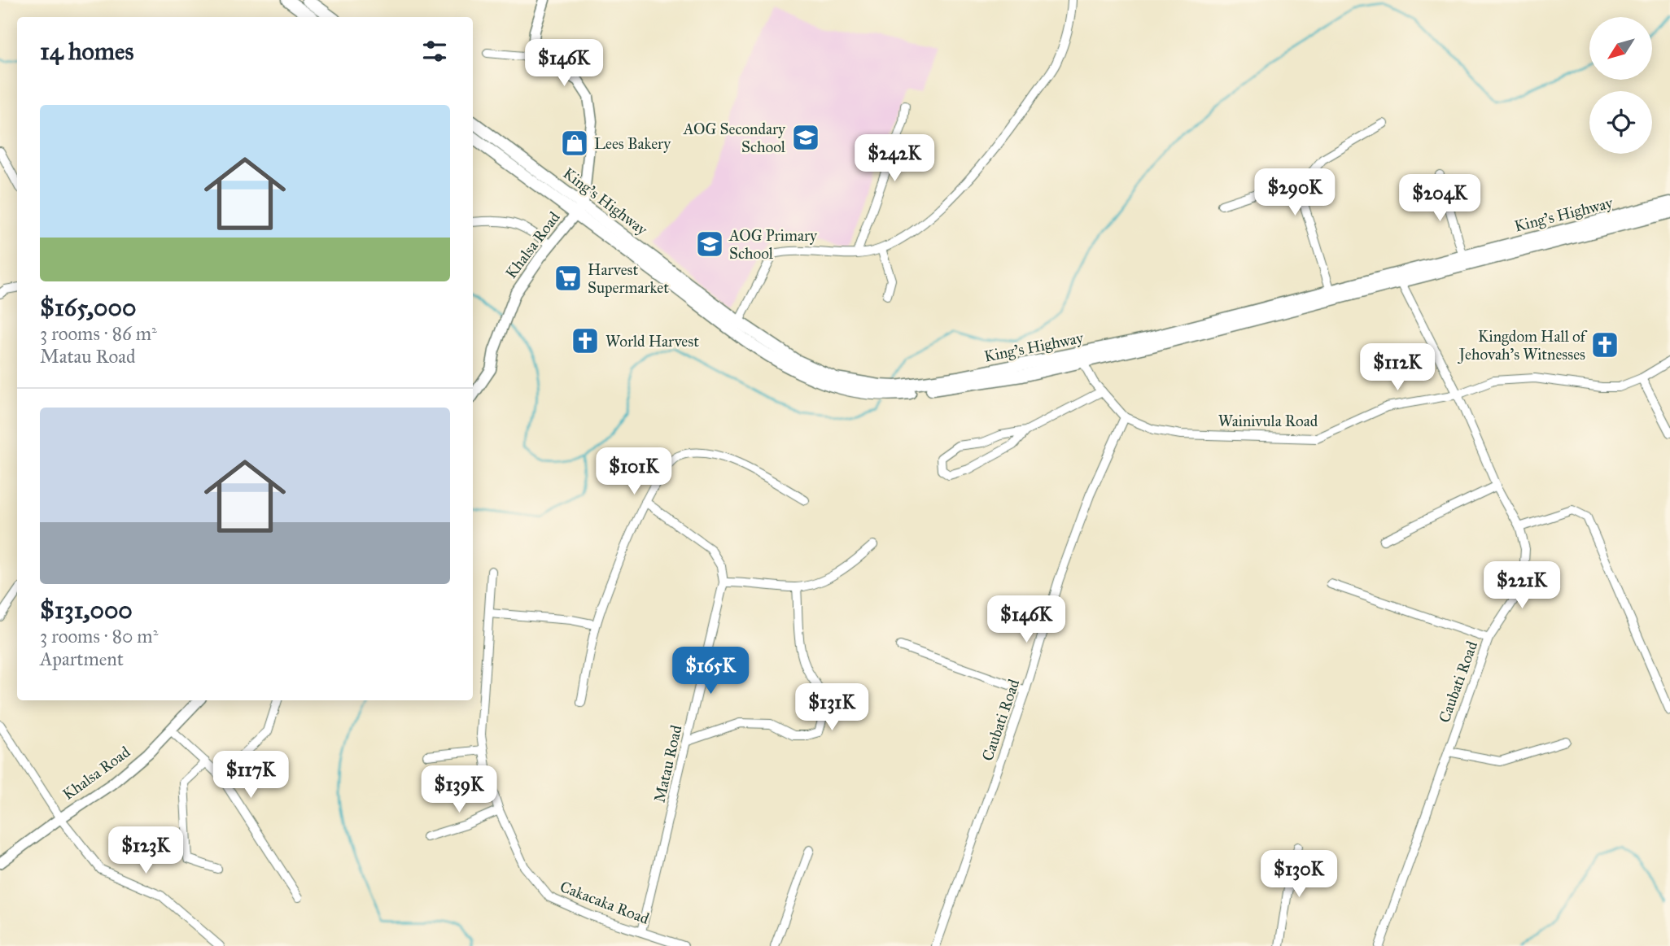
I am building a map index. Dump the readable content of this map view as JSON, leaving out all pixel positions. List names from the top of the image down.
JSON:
{
  "streets": {
    "highway": ["King's Highway"],
    "main road": ["Khalsa Road"],
    "street": [
      "Wainivula Road",
      "Caubati Road",
      "Matau Road",
      "Cakacaka Road"
    ]
  },
  "crossings": [
    ["King's Highway", "Khalsa Road"],
    ["King's Highway", "Caubati Road"],
    ["Wainivula Road", "Caubati Road"],
    ["Matau Road", "Cakacaka Road"]
  ],
  "places": {
    "school or university": ["AOG Secondary School", "AOG Primary School"],
    "shop": ["Lees Bakery"],
    "supermarket": ["Harvest Supermarket"],
    "church": ["World Harvest", "Kingdom Hall of Jehovah's Witnesses"]
  },
  "north": "bottom left",
  "page": {
    "heading": "14 homes",
    "price": [
      "$146K",
      "$242K",
      "$290K",
      "$204K",
      "$112K",
      "$101K",
      "$221K",
      "$146K",
      "$165K",
      "$131K",
      "$117K",
      "$139K",
      "$123K",
      "$130K"
    ],
    "list": [
      {
        "name": "$165,000",
        "note": "3 rooms · 86 m² · Matau Road"
      },
      {
        "name": "$131,000",
        "note": "3 rooms · 80 m² · Apartment"
      }
    ]
  }
}
